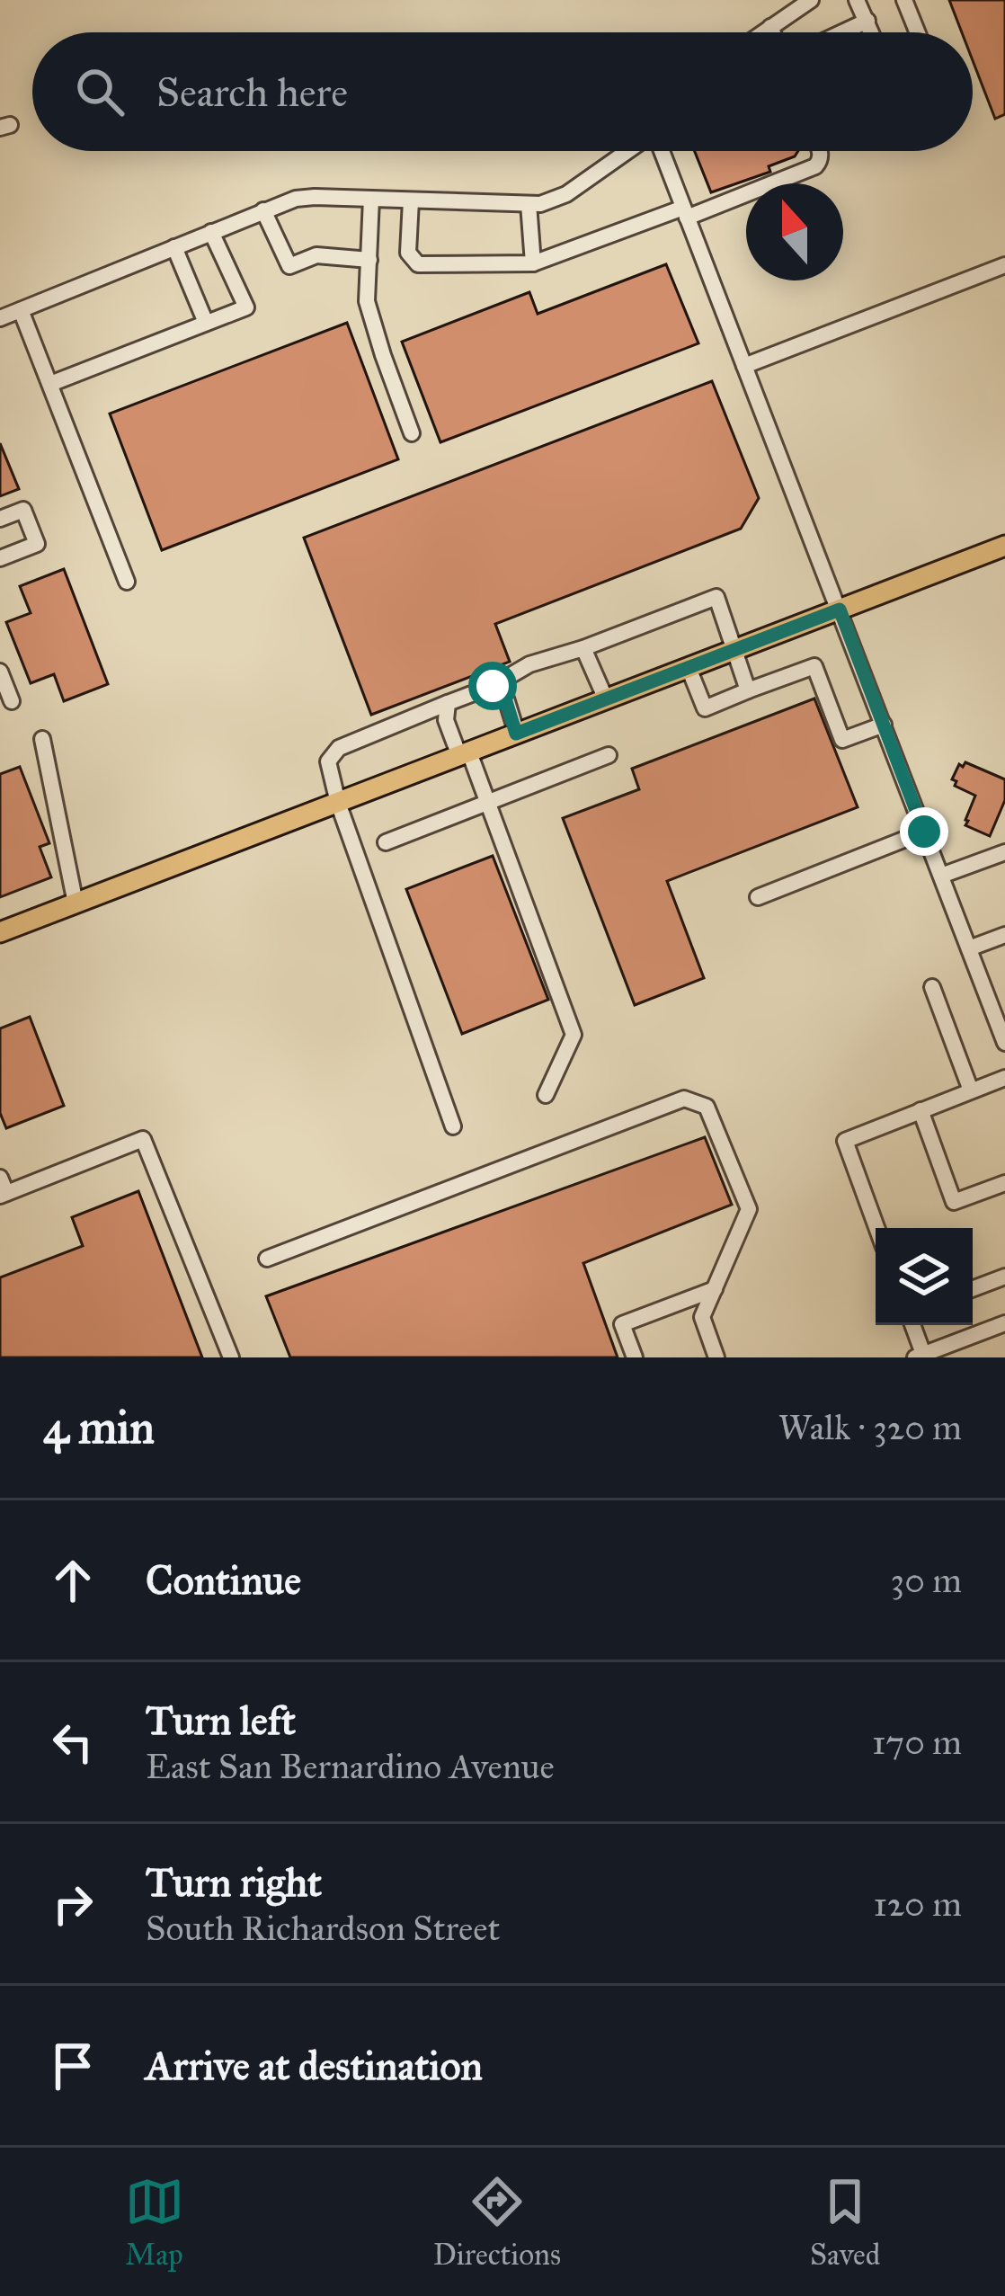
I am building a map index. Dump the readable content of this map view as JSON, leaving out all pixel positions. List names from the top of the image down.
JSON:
{
  "north": "top",
  "page": {
    "search": "Search here",
    "heading": ["4 min", "Walk · 320 m"],
    "list": [
      ["Continue", "30 m"],
      ["Turn left", "East San Bernardino Avenue", "170 m"],
      ["Turn right", "South Richardson Street", "120 m"],
      "Arrive at destination"
    ],
    "nav": ["Map", "Directions", "Saved"]
  }
}
